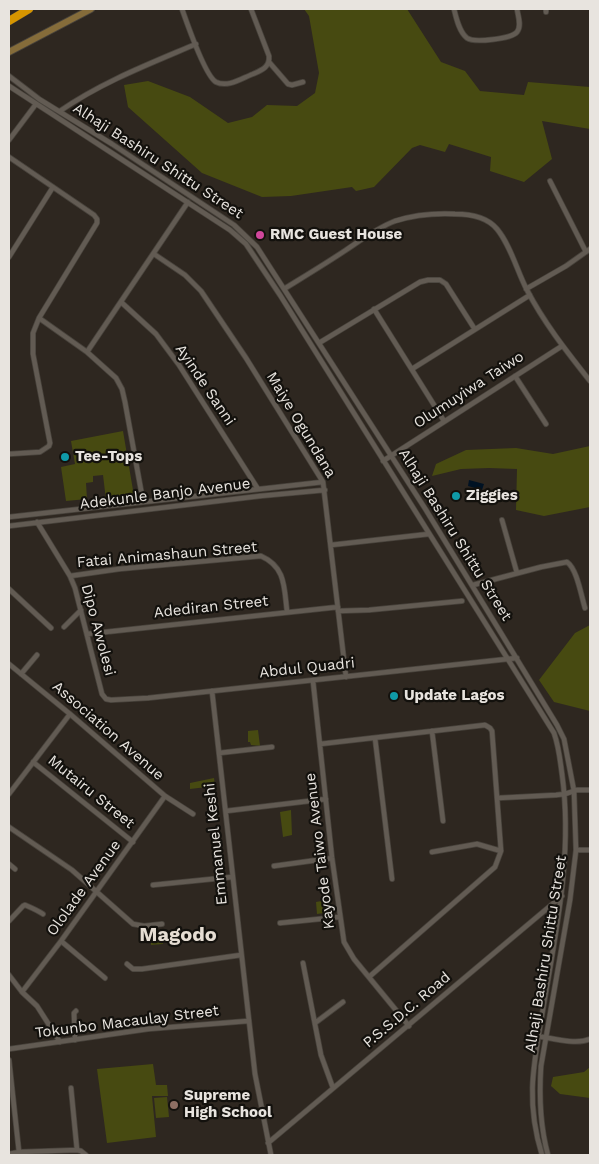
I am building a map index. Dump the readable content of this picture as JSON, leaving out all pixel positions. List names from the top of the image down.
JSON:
{
  "streets": {
    "street": [
      "Alhaji Bashiru Shittu Street",
      "Ayinde Sanni",
      "Olumuyiwa Taiwo",
      "Maiye Ogundana",
      "Adekunle Banjo Avenue",
      "Fatai Animashaun Street",
      "Adediran Street",
      "Dipo Awolesi",
      "Abdul Quadri",
      "Association Avenue",
      "Mutairu Street",
      "Emmanuel Keshi",
      "Kayode Taiwo Avenue",
      "Ololade Avenue",
      "P.S.S.D.C. Road",
      "Tokunbo Macaulay Street"
    ]
  },
  "crossings": [
    ["Alhaji Bashiru Shittu Street", "Olumuyiwa Taiwo"],
    ["Alhaji Bashiru Shittu Street", "Abdul Quadri"],
    ["Alhaji Bashiru Shittu Street", "P.S.S.D.C. Road"],
    ["Ayinde Sanni", "Adekunle Banjo Avenue"],
    ["Maiye Ogundana", "Adekunle Banjo Avenue"],
    ["Maiye Ogundana", "Adediran Street"],
    ["Maiye Ogundana", "Abdul Quadri"],
    ["Adekunle Banjo Avenue", "Dipo Awolesi"],
    ["Fatai Animashaun Street", "Adediran Street"],
    ["Fatai Animashaun Street", "Dipo Awolesi"],
    ["Adediran Street", "Dipo Awolesi"],
    ["Dipo Awolesi", "Abdul Quadri"],
    ["Abdul Quadri", "Emmanuel Keshi"],
    ["Abdul Quadri", "Kayode Taiwo Avenue"],
    ["Association Avenue", "Ololade Avenue"],
    ["Mutairu Street", "Ololade Avenue"],
    ["Emmanuel Keshi", "P.S.S.D.C. Road"],
    ["Emmanuel Keshi", "Tokunbo Macaulay Street"],
    ["Kayode Taiwo Avenue", "P.S.S.D.C. Road"]
  ],
  "districts": ["Magodo"],
  "places": [
    "RMC Guest House",
    "Tee-Tops",
    "Ziggies",
    "Update Lagos",
    "Supreme High School"
  ]
}
